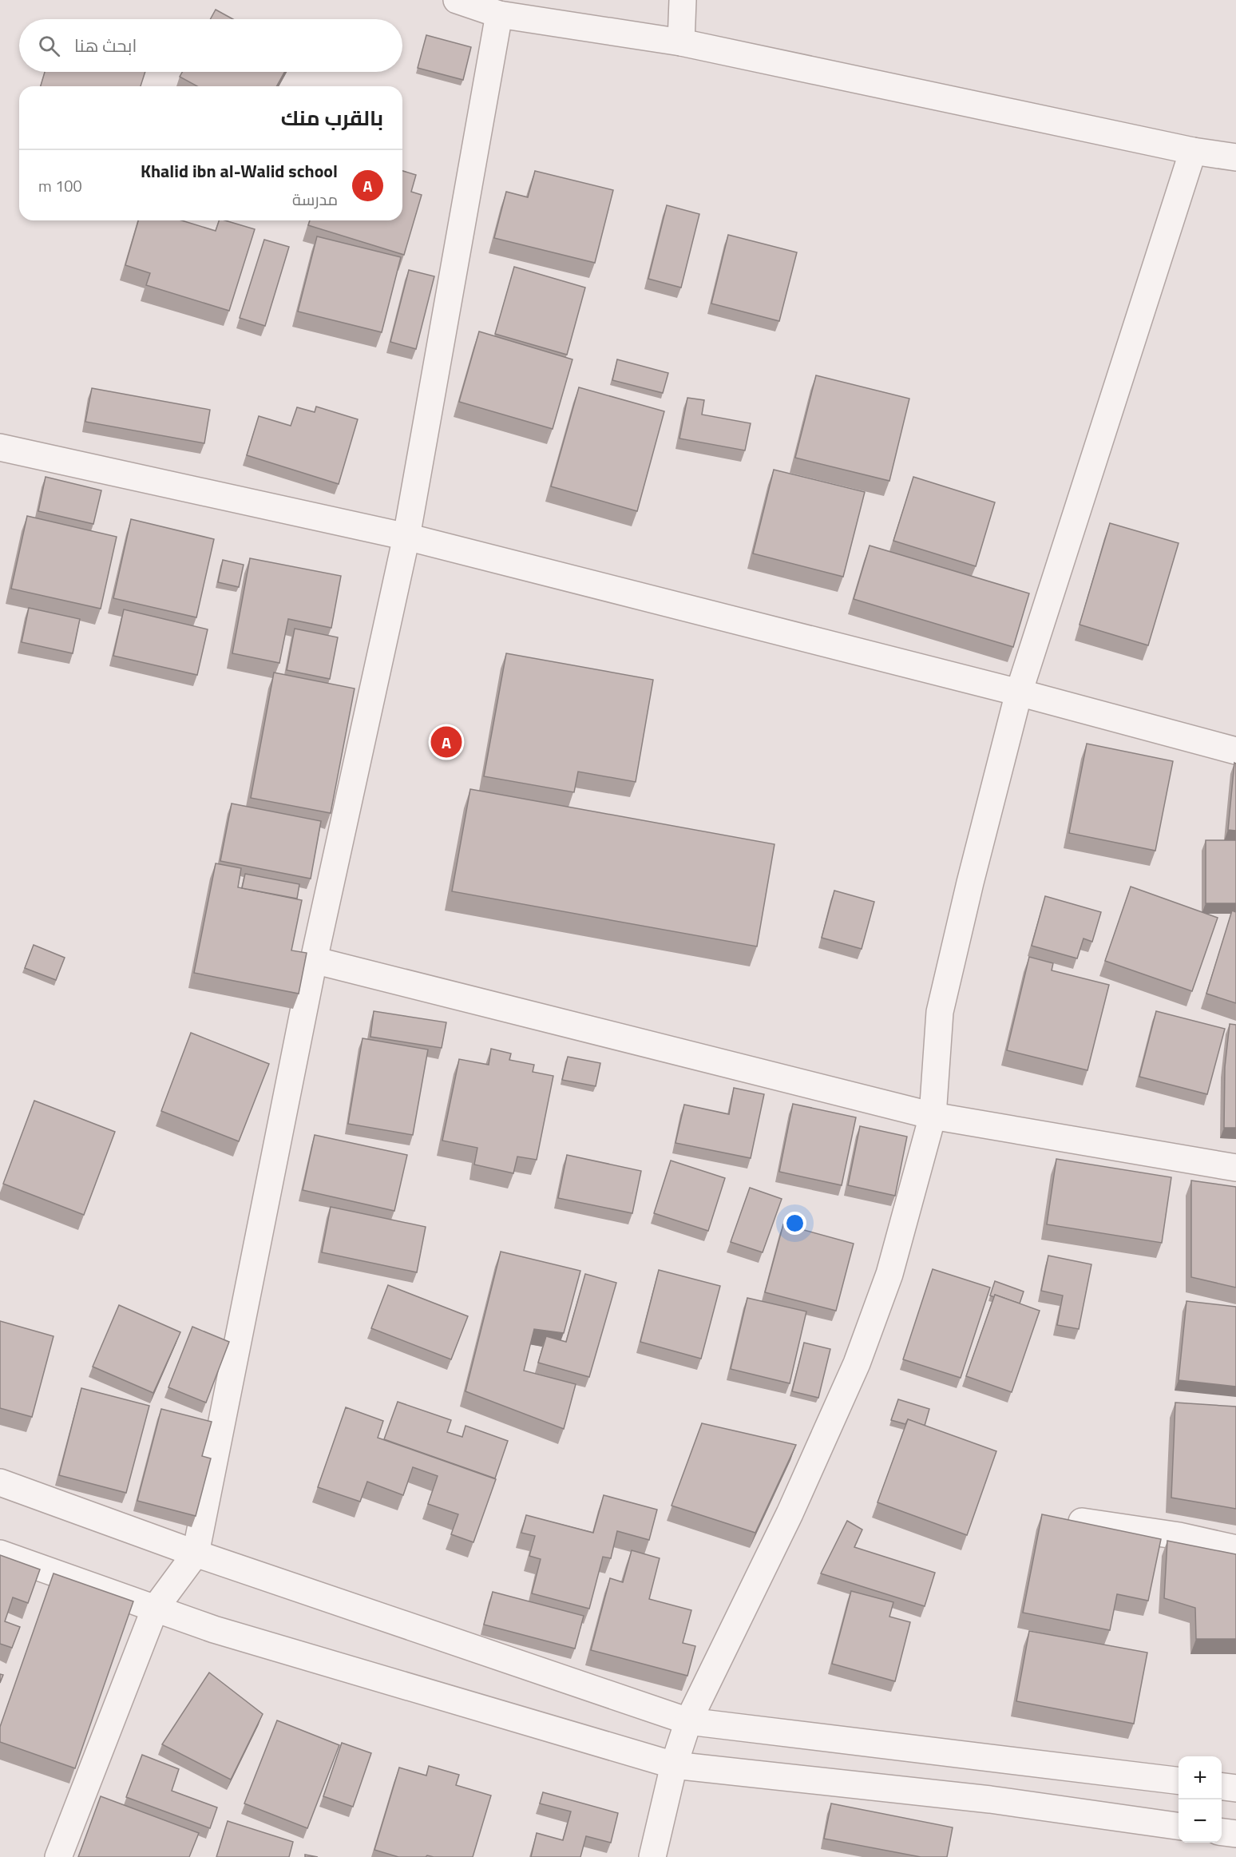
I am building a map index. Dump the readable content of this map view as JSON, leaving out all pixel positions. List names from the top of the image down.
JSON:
{
  "page": {
    "search": "ابحث هنا",
    "heading": "بالقرب منك",
    "list": [
      {
        "mark": "A",
        "name": "Khalid ibn al-Walid school",
        "note": "مدرسة",
        "value": "100 m"
      }
    ],
    "pins": "A",
    "map_buttons": ["+", "−"]
  }
}
